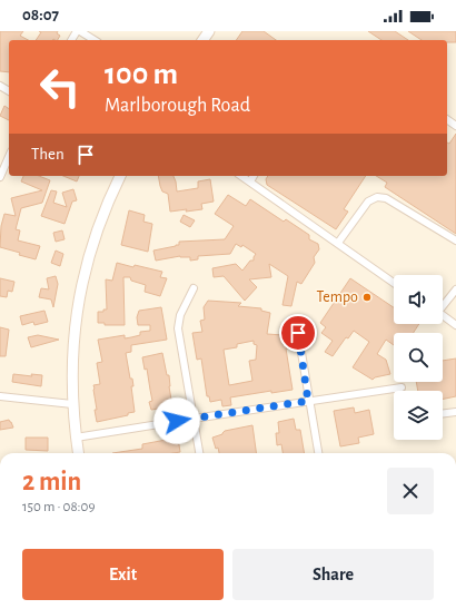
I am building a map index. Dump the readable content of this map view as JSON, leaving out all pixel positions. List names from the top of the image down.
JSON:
{
  "places": ["Tempo"],
  "page": {
    "status": "08:07",
    "turn": ["100 m", "Marlborough Road"],
    "then": "Then",
    "heading": ["2 min", "150 m · 08:09"],
    "buttons": ["Exit", "Share"]
  }
}
